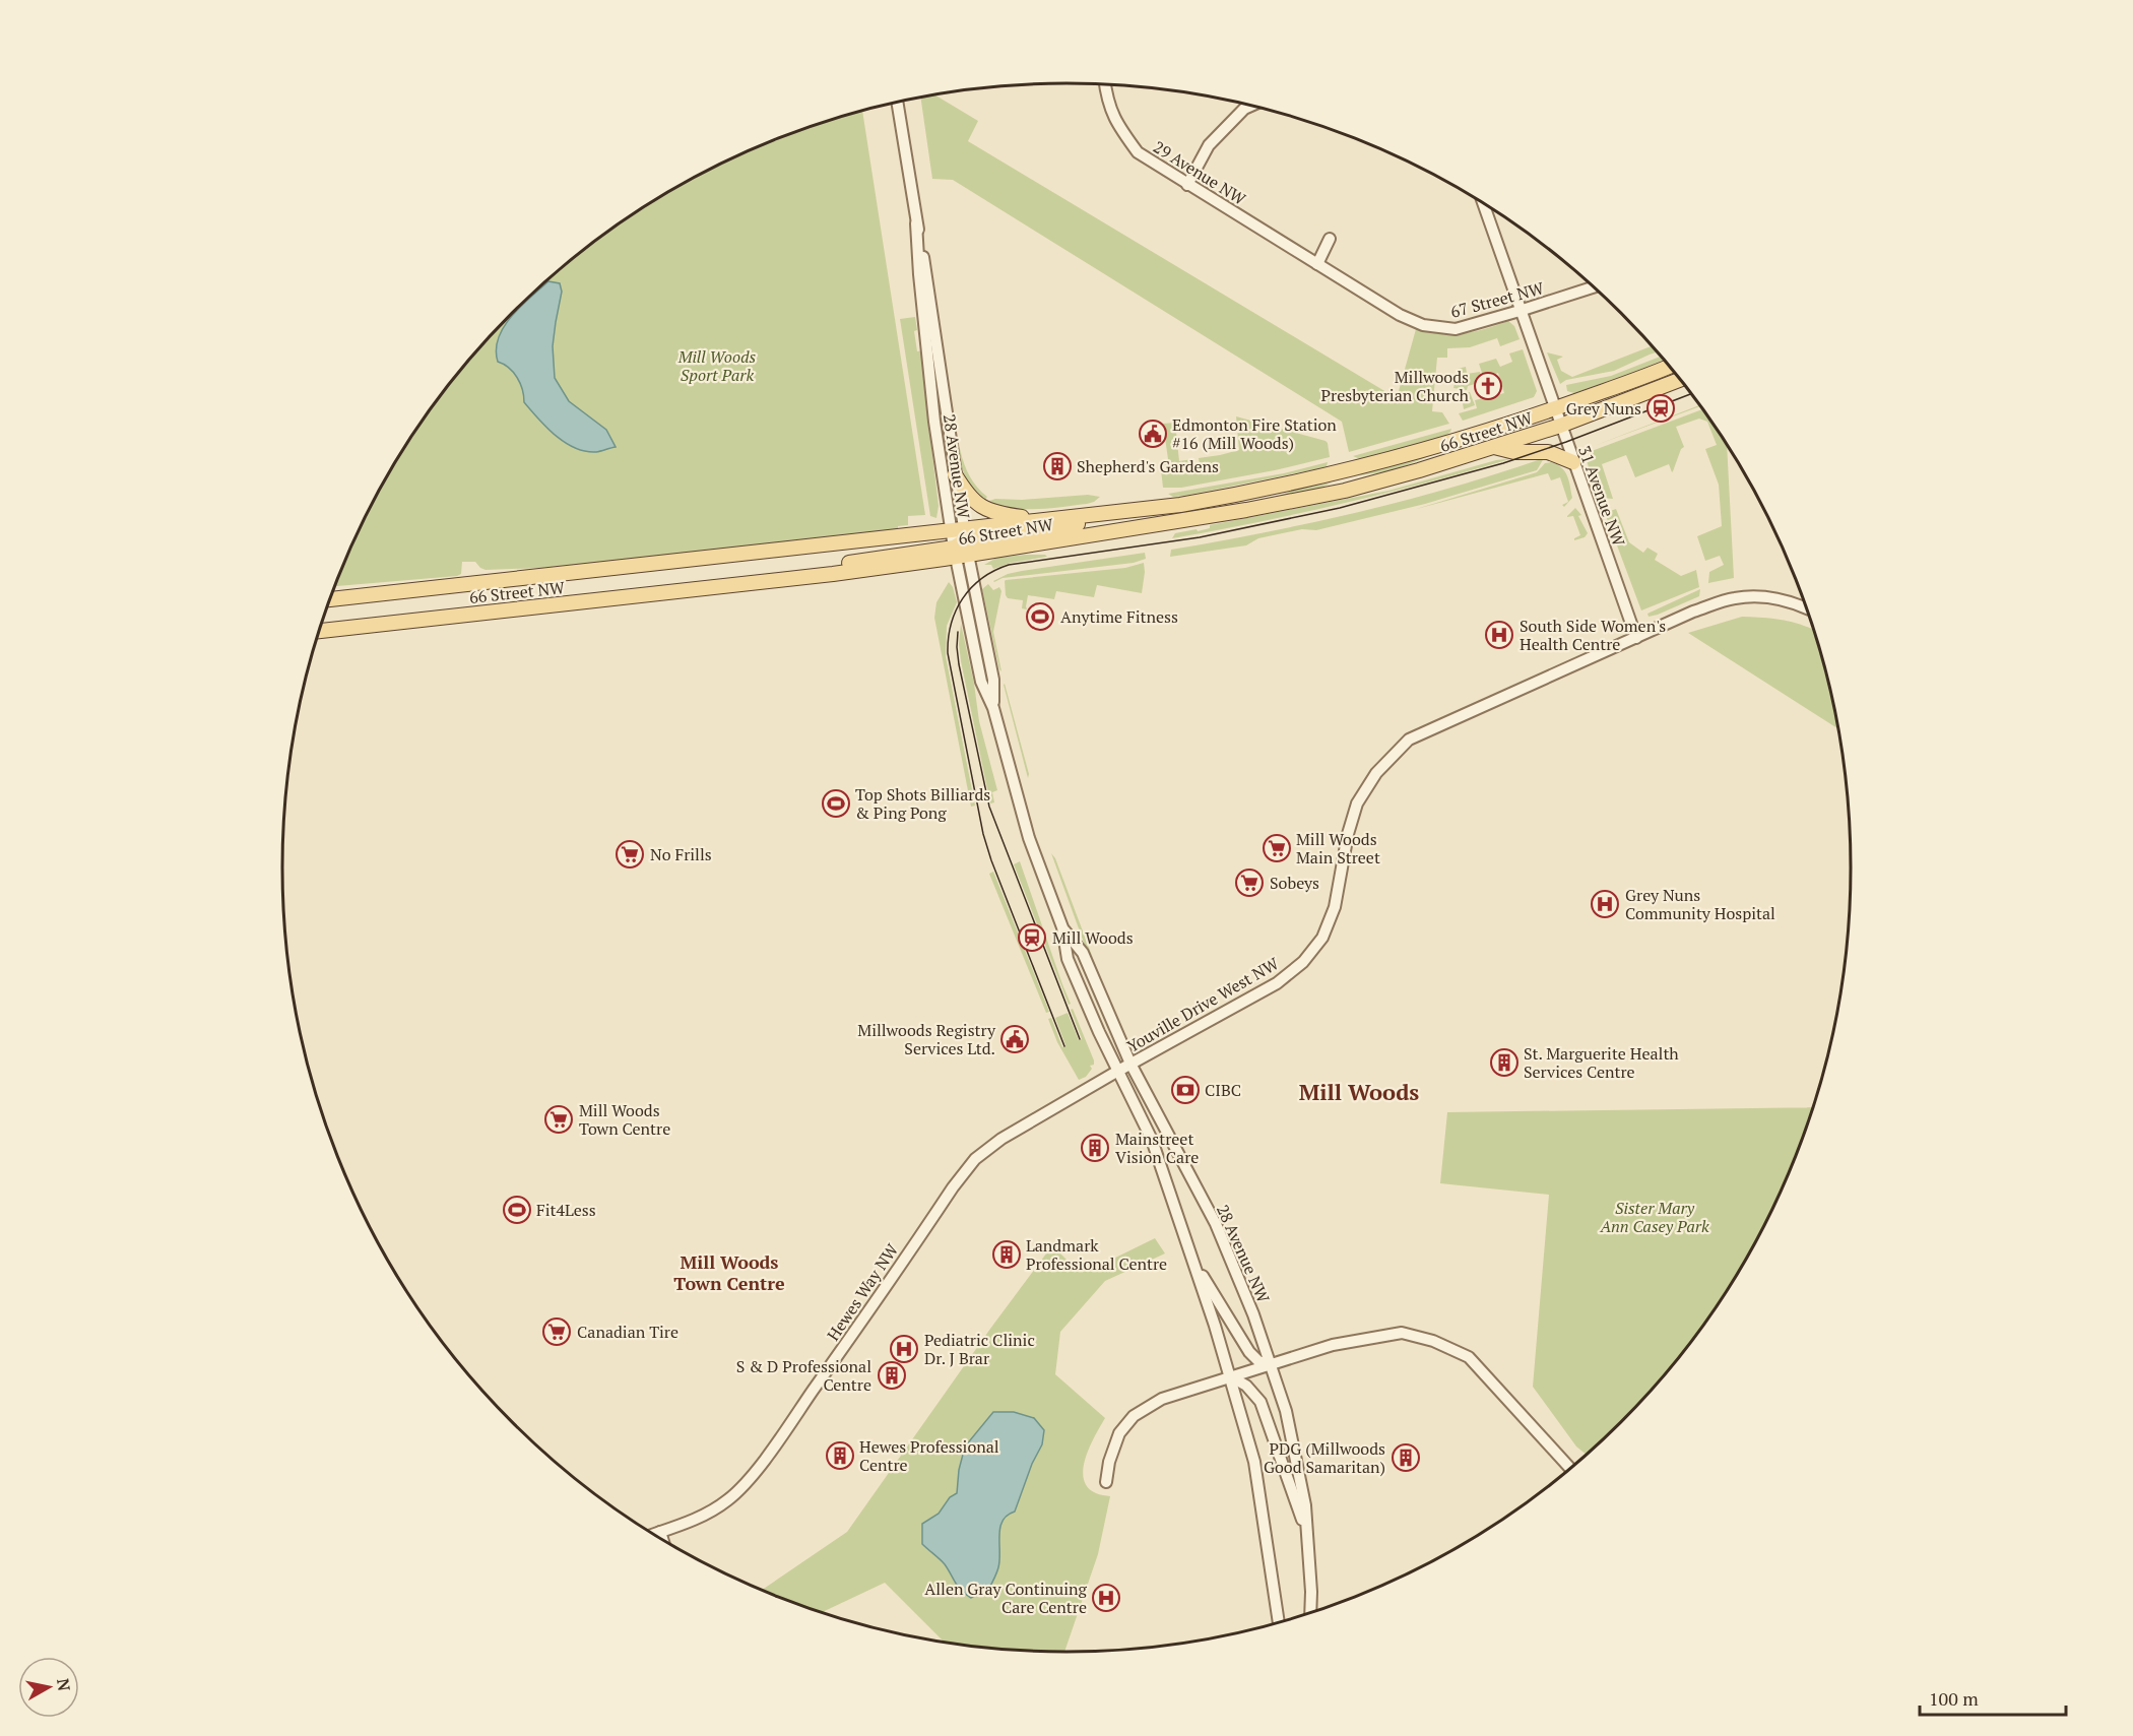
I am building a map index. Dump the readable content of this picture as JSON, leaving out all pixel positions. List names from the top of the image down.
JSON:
{
  "streets": {
    "main road": ["66 Street NW"],
    "street": [
      "29 Avenue NW",
      "67 Street NW",
      "28 Avenue NW",
      "31 Avenue NW",
      "Youville Drive West NW",
      "Hewes Way NW"
    ]
  },
  "crossings": [
    ["29 Avenue NW", "67 Street NW"],
    ["67 Street NW", "31 Avenue NW"],
    ["66 Street NW", "28 Avenue NW"],
    ["66 Street NW", "31 Avenue NW"],
    ["28 Avenue NW", "Youville Drive West NW"],
    ["28 Avenue NW", "Hewes Way NW"],
    ["31 Avenue NW", "Youville Drive West NW"],
    ["Youville Drive West NW", "Hewes Way NW"]
  ],
  "districts": ["Mill Woods", "Mill Woods Town Centre"],
  "parks": ["Mill Woods Sport Park", "Sister Mary Ann Casey Park"],
  "places": {
    "church": ["Millwoods Presbyterian Church"],
    "station": ["Grey Nuns", "Mill Woods"],
    "public building": ["Edmonton Fire Station #16 (Mill Woods)", "Millwoods Registry Services Ltd."],
    "building": [
      "Shepherd's Gardens",
      "St. Marguerite Health Services Centre",
      "Mainstreet Vision Care",
      "Landmark Professional Centre",
      "S & D Professional Centre",
      "Hewes Professional Centre",
      "PDG (Millwoods Good Samaritan)"
    ],
    "sports": ["Anytime Fitness", "Top Shots Billiards & Ping Pong", "Fit4Less"],
    "hospital": [
      "South Side Women's Health Centre",
      "Grey Nuns Community Hospital",
      "Pediatric Clinic Dr. J Brar",
      "Allen Gray Continuing Care Centre"
    ],
    "supermarket": [
      "Mill Woods Main Street",
      "No Frills",
      "Sobeys",
      "Mill Woods Town Centre",
      "Canadian Tire"
    ],
    "bank": ["CIBC"]
  },
  "scale_bar": "100 m",
  "north": "right"
}
